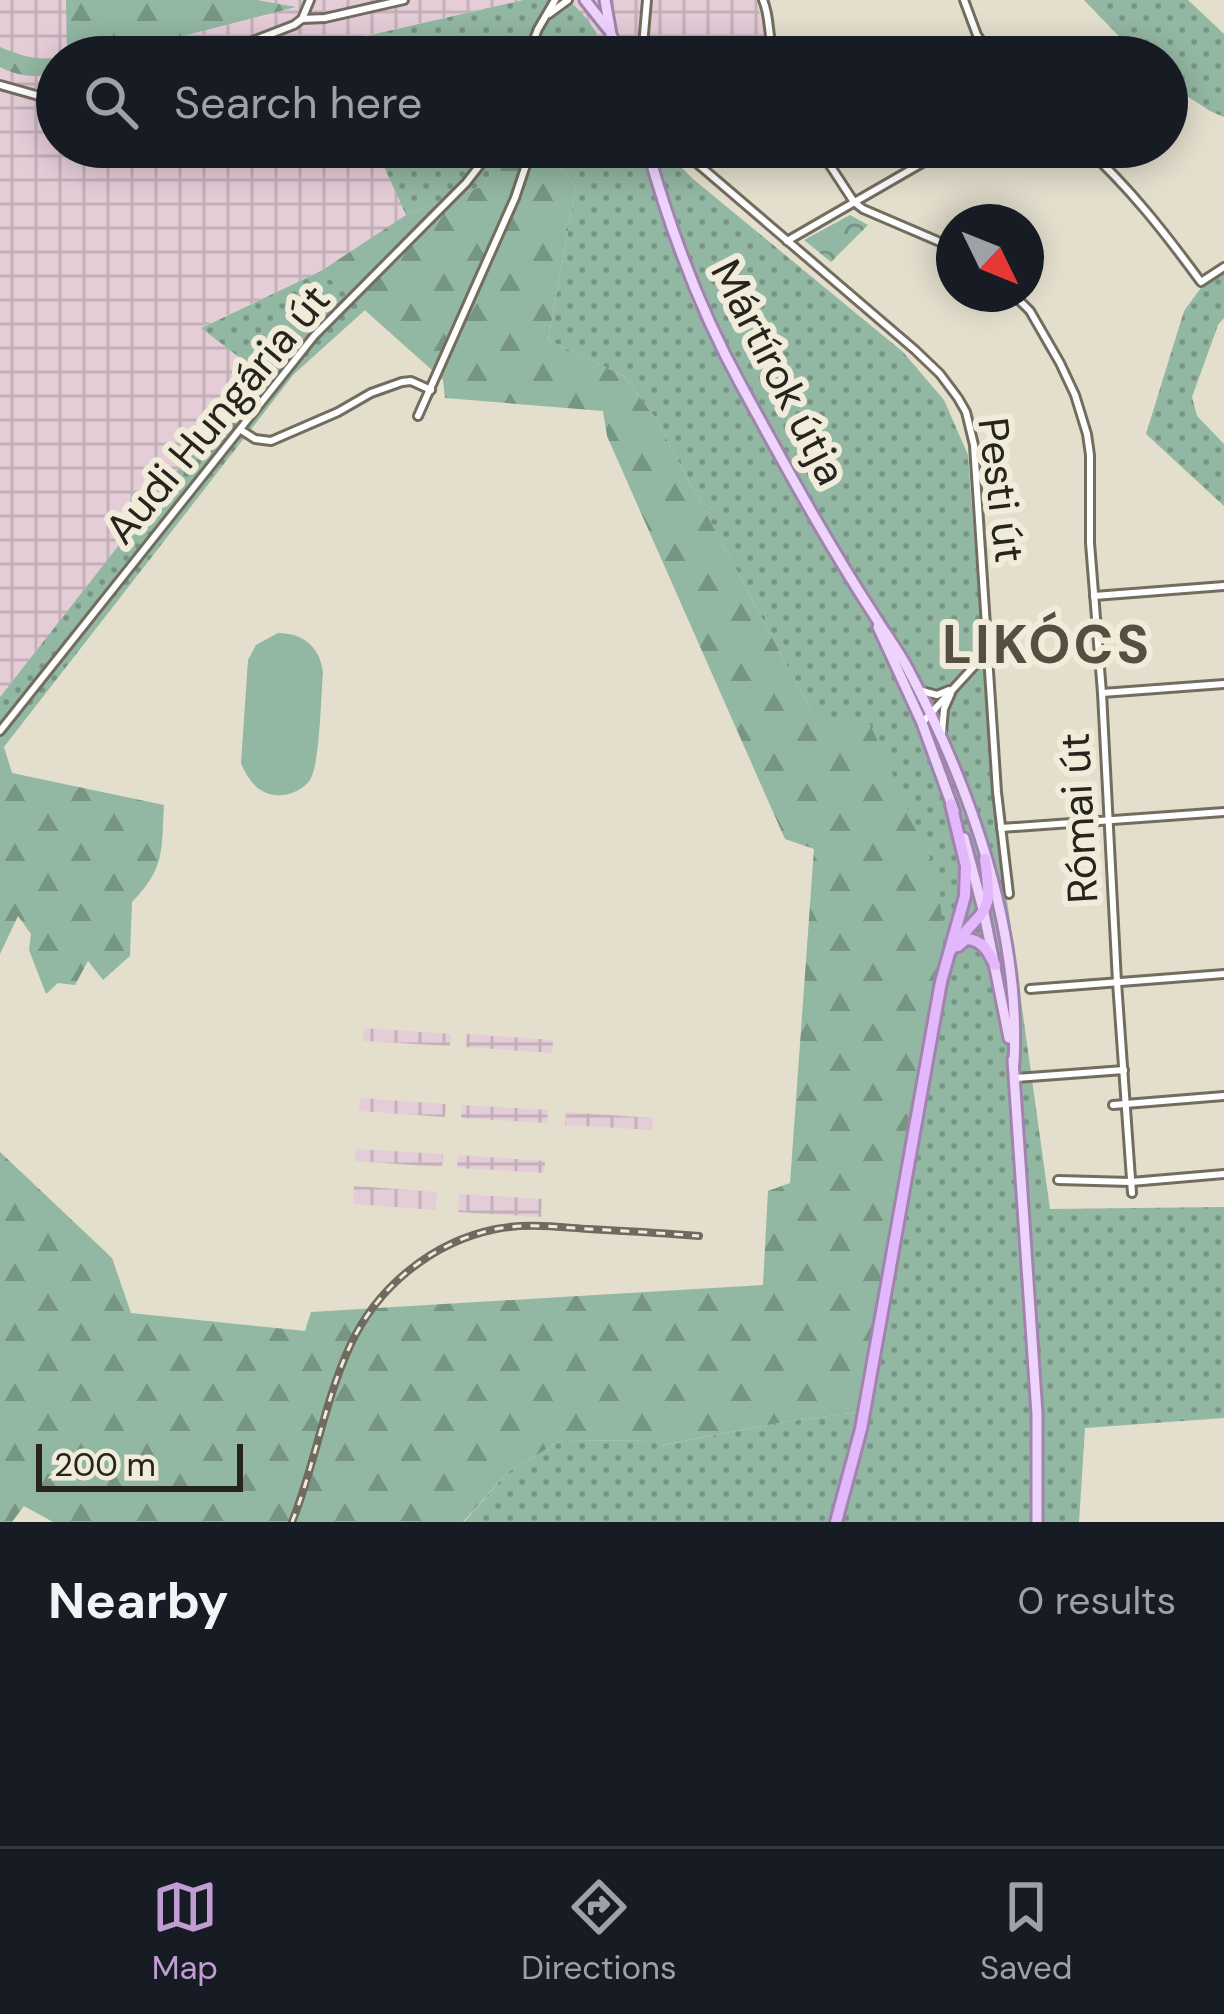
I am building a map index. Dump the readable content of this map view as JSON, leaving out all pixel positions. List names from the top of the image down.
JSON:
{
  "streets": {
    "main road": ["Mártírok útja"],
    "street": ["Audi Hungária út", "Pesti út", "Római út"]
  },
  "districts": ["LIKÓCS"],
  "scale_bar": "200 m",
  "north": "bottom right",
  "page": {
    "search": "Search here",
    "scale": "200 m",
    "heading": ["Nearby", "0 results"],
    "nav": ["Map", "Directions", "Saved"]
  }
}
